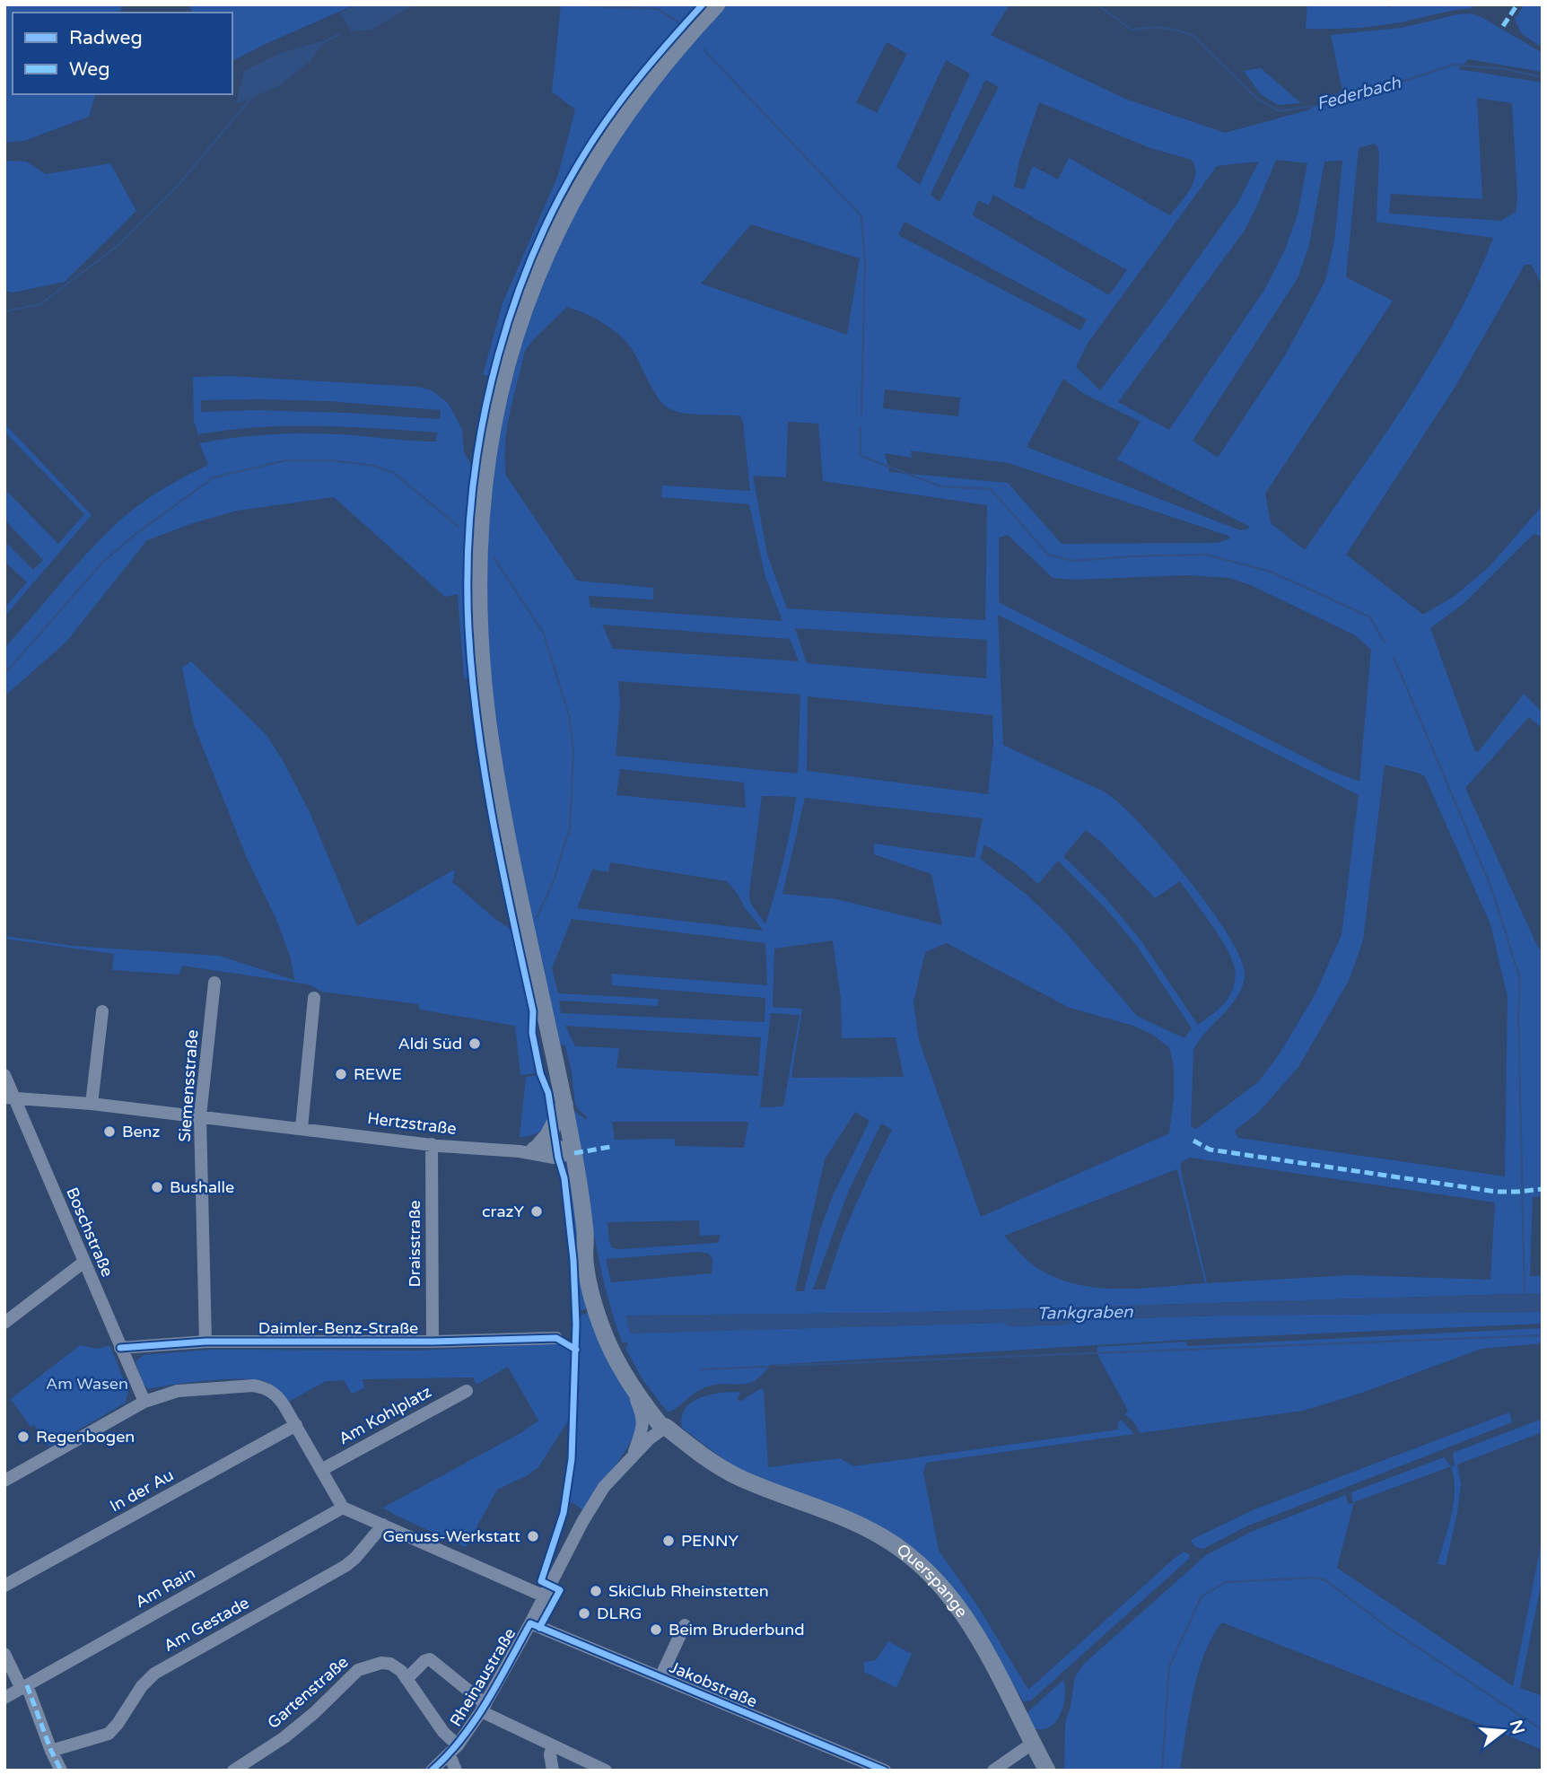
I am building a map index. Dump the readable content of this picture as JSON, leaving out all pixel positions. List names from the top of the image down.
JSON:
{
  "streets": {
    "main road": ["Querspange"],
    "street": [
      "Siemensstraße",
      "Hertzstraße",
      "Boschstraße",
      "Draisstraße",
      "Daimler-Benz-Straße",
      "Am Kohlplatz",
      "In der Au",
      "Am Rain",
      "Am Gestade",
      "Rheinaustraße",
      "Jakobstraße",
      "Gartenstraße"
    ]
  },
  "crossings": [
    ["Siemensstraße", "Hertzstraße"],
    ["Siemensstraße", "Daimler-Benz-Straße"],
    ["Hertzstraße", "Boschstraße"],
    ["Hertzstraße", "Draisstraße"],
    ["Boschstraße", "Daimler-Benz-Straße"],
    ["Draisstraße", "Daimler-Benz-Straße"],
    ["Querspange", "Rheinaustraße"],
    ["Rheinaustraße", "Jakobstraße"],
    ["Rheinaustraße", "Gartenstraße"]
  ],
  "water": ["Federbach", "Tankgraben"],
  "parks": ["Am Wasen"],
  "places": [
    "Aldi Süd",
    "REWE",
    "Benz",
    "Bushalle",
    "crazY",
    "Regenbogen",
    "Genuss-Werkstatt",
    "PENNY",
    "SkiClub Rheinstetten",
    "DLRG",
    "Beim Bruderbund"
  ],
  "legend": ["Radweg", "Weg"],
  "north": "right"
}
